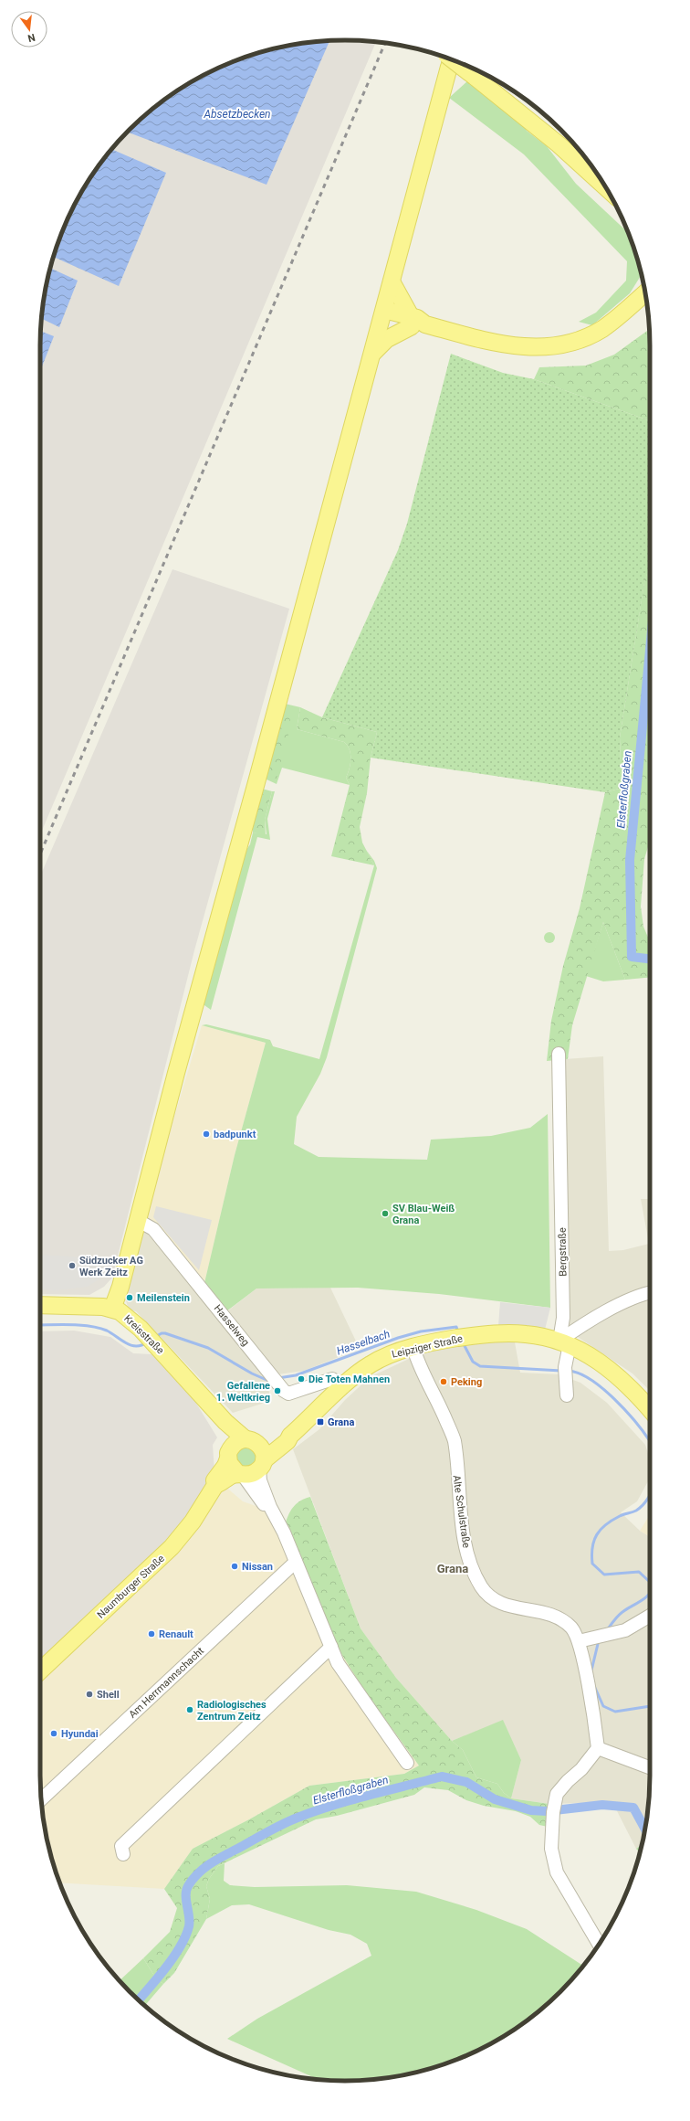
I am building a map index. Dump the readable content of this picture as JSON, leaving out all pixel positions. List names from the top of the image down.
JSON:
{
  "streets": {
    "main road": ["Kreisstraße", "Leipziger Straße", "Naumburger Straße"],
    "street": [
      "Bergstraße",
      "Hasselweg",
      "Alte Schulstraße",
      "Am Herrmannschacht"
    ]
  },
  "crossings": [
    ["Bergstraße", "Leipziger Straße"],
    ["Hasselweg", "Leipziger Straße"],
    ["Kreisstraße", "Leipziger Straße"],
    ["Kreisstraße", "Naumburger Straße"],
    ["Leipziger Straße", "Alte Schulstraße"],
    ["Leipziger Straße", "Naumburger Straße"]
  ],
  "districts": ["Grana"],
  "water": ["Absetzbecken", "Elsterfloßgraben", "Hasselbach"],
  "places": {
    "other": [
      "badpunkt",
      "SV Blau-Weiß Grana",
      "Südzucker AG Werk Zeitz",
      "Meilenstein",
      "Die Toten Mahnen",
      "Peking",
      "Gefallene 1. Weltkrieg",
      "Nissan",
      "Renault",
      "Shell",
      "Radiologisches Zentrum Zeitz",
      "Hyundai"
    ],
    "transit": ["Grana"]
  },
  "north": "bottom"
}
